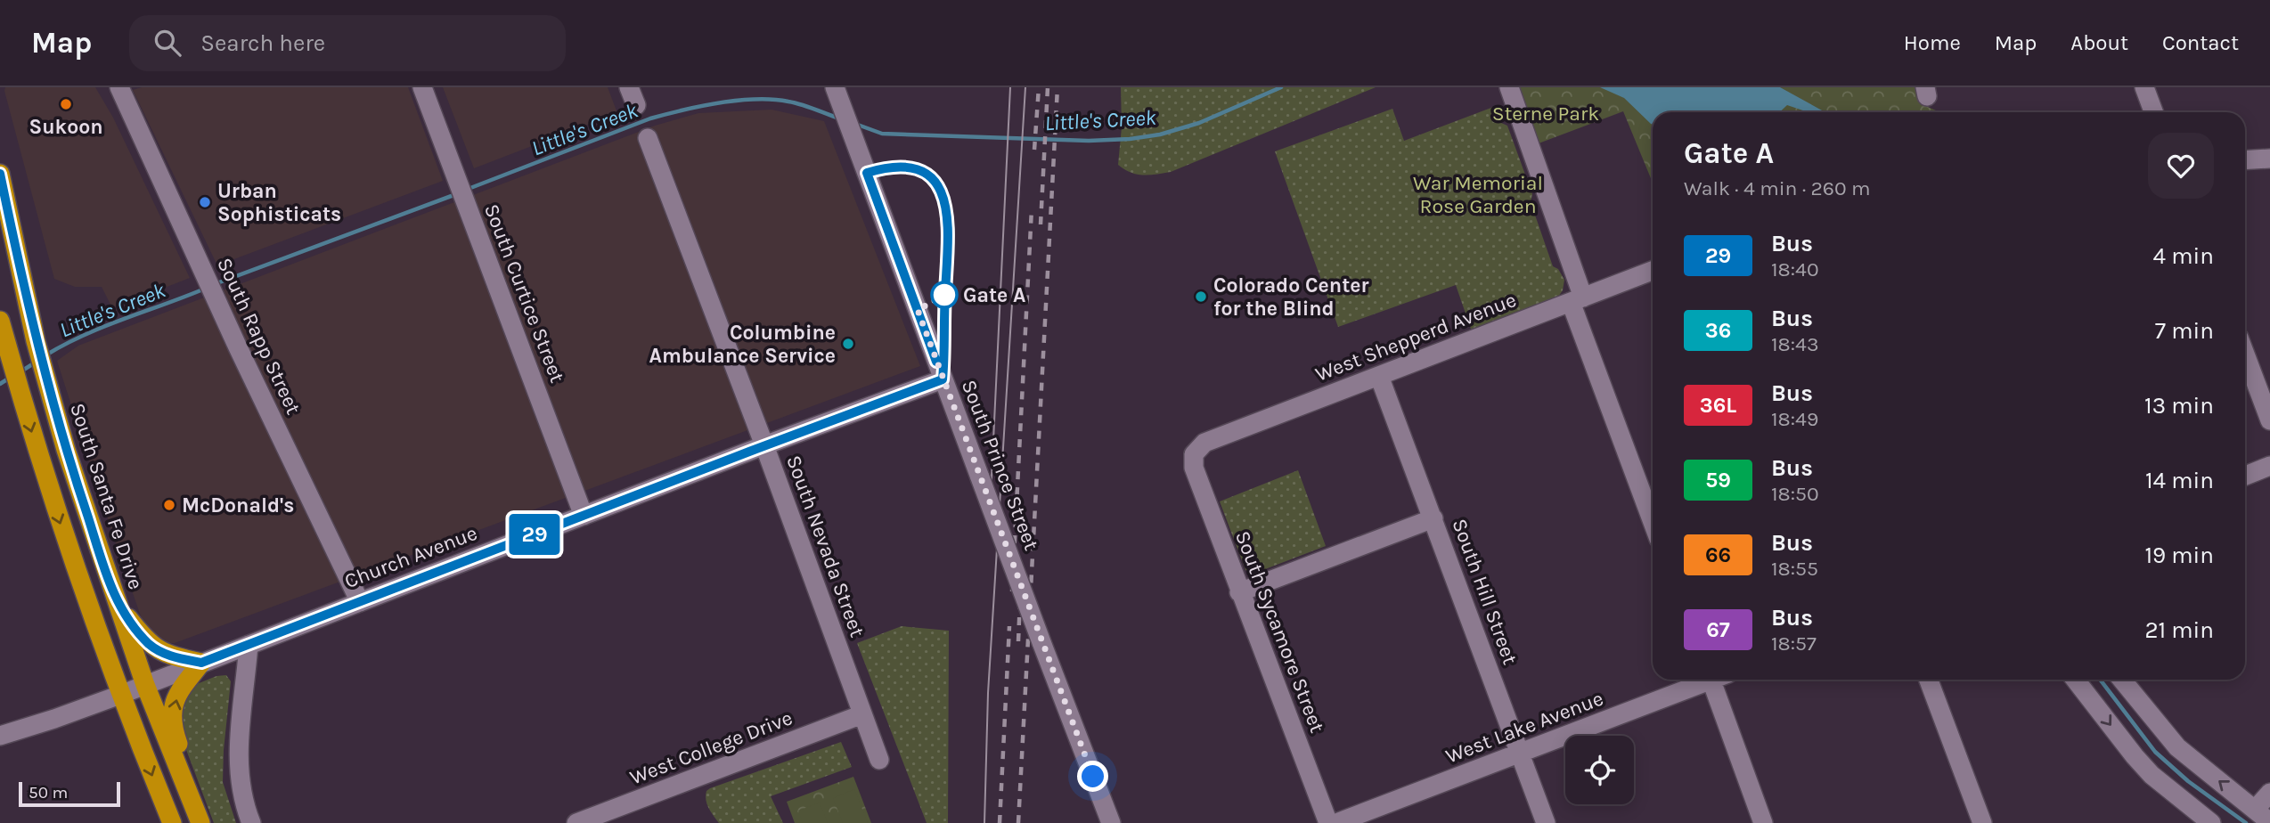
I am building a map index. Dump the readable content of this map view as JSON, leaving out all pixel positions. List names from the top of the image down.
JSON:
{
  "streets": {
    "highway": ["South Santa Fe Drive"],
    "street": [
      "South Curtice Street",
      "South Rapp Street",
      "West Shepperd Avenue",
      "South Prince Street",
      "South Nevada Street",
      "Church Avenue",
      "South Hill Street",
      "South Sycamore Street",
      "West Lake Avenue",
      "West College Drive"
    ]
  },
  "crossings": [
    ["South Curtice Street", "Church Avenue"],
    ["South Rapp Street", "Church Avenue"],
    ["West Shepperd Avenue", "South Hill Street"],
    ["West Shepperd Avenue", "South Sycamore Street"],
    ["South Prince Street", "Church Avenue"],
    ["South Santa Fe Drive", "Church Avenue"],
    ["South Nevada Street", "Church Avenue"],
    ["South Nevada Street", "West College Drive"],
    ["South Hill Street", "West Lake Avenue"]
  ],
  "water": ["Little's Creek"],
  "parks": ["Sterne Park", "War Memorial Rose Garden"],
  "places": [
    "Sukoon",
    "Urban Sophisticats",
    "Gate A",
    "Colorado Center for the Blind",
    "Columbine Ambulance Service",
    "McDonald's"
  ],
  "lines": ["bus line 29"],
  "scale_bar": "50 m",
  "page": {
    "header": "Map",
    "search": "Search here",
    "nav": [
      "Home",
      "Map",
      "About",
      "Contact"
    ],
    "on_map": "29",
    "heading": ["Gate A", "Walk · 4 min · 260 m"],
    "list": [
      {
        "mark": "29",
        "name": "Bus",
        "note": "18:40",
        "value": "4 min"
      },
      {
        "mark": "36",
        "name": "Bus",
        "note": "18:43",
        "value": "7 min"
      },
      {
        "mark": "36L",
        "name": "Bus",
        "note": "18:49",
        "value": "13 min"
      },
      {
        "mark": "59",
        "name": "Bus",
        "note": "18:50",
        "value": "14 min"
      },
      {
        "mark": "66",
        "name": "Bus",
        "note": "18:55",
        "value": "19 min"
      },
      {
        "mark": "67",
        "name": "Bus",
        "note": "18:57",
        "value": "21 min"
      }
    ],
    "scale": "50 m"
  }
}
